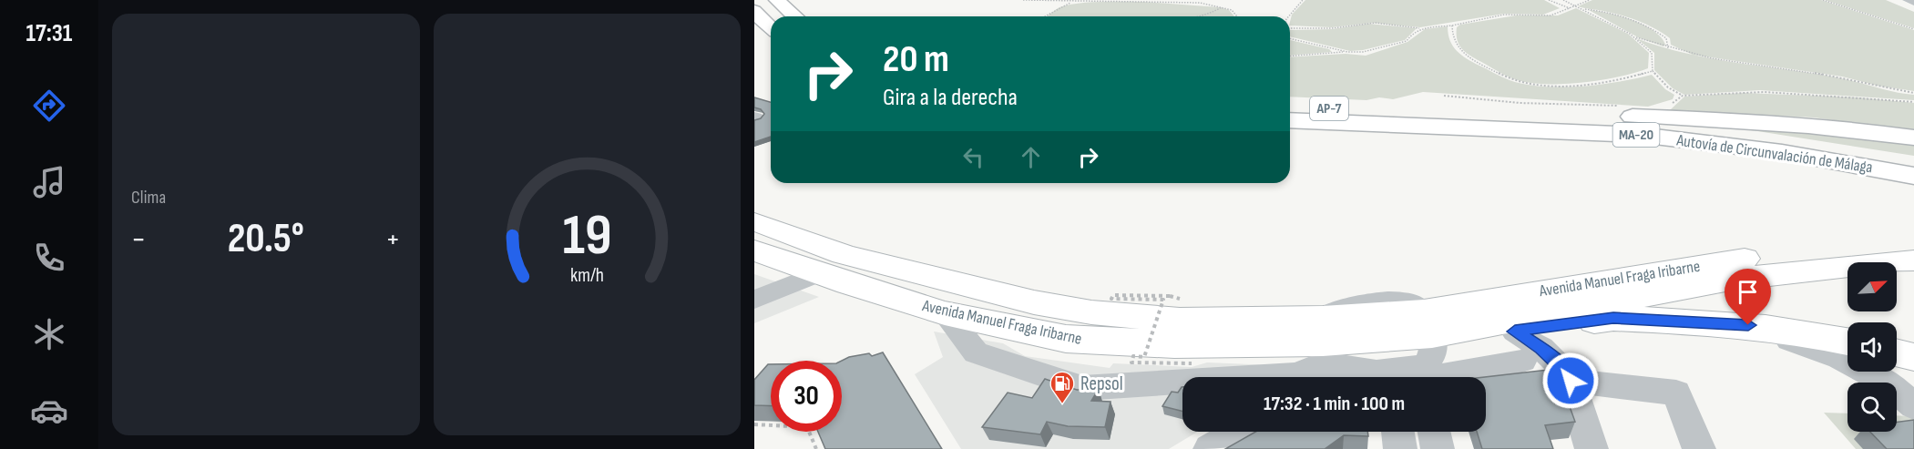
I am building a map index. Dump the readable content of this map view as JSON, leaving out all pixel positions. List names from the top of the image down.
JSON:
{
  "streets": {
    "highway": ["AP-7", "MA-20", "Autovía de Circunvalación de Málaga"],
    "main road": ["Avenida Manuel Fraga Iribarne"]
  },
  "crossings": [
    ["AP-7", "Autovía de Circunvalación de Málaga"]
  ],
  "places": {
    "fuel station": ["Repsol"]
  },
  "north": "top right",
  "page": {
    "tabs": "17:31",
    "tile": "Clima",
    "turn": ["20 m", "Gira a la derecha"],
    "heat": ["−", "20.5°", "+"],
    "limit": "30",
    "trip": "17:32 · 1 min · 100 m",
    "gauge": ["19", "km/h"]
  }
}
